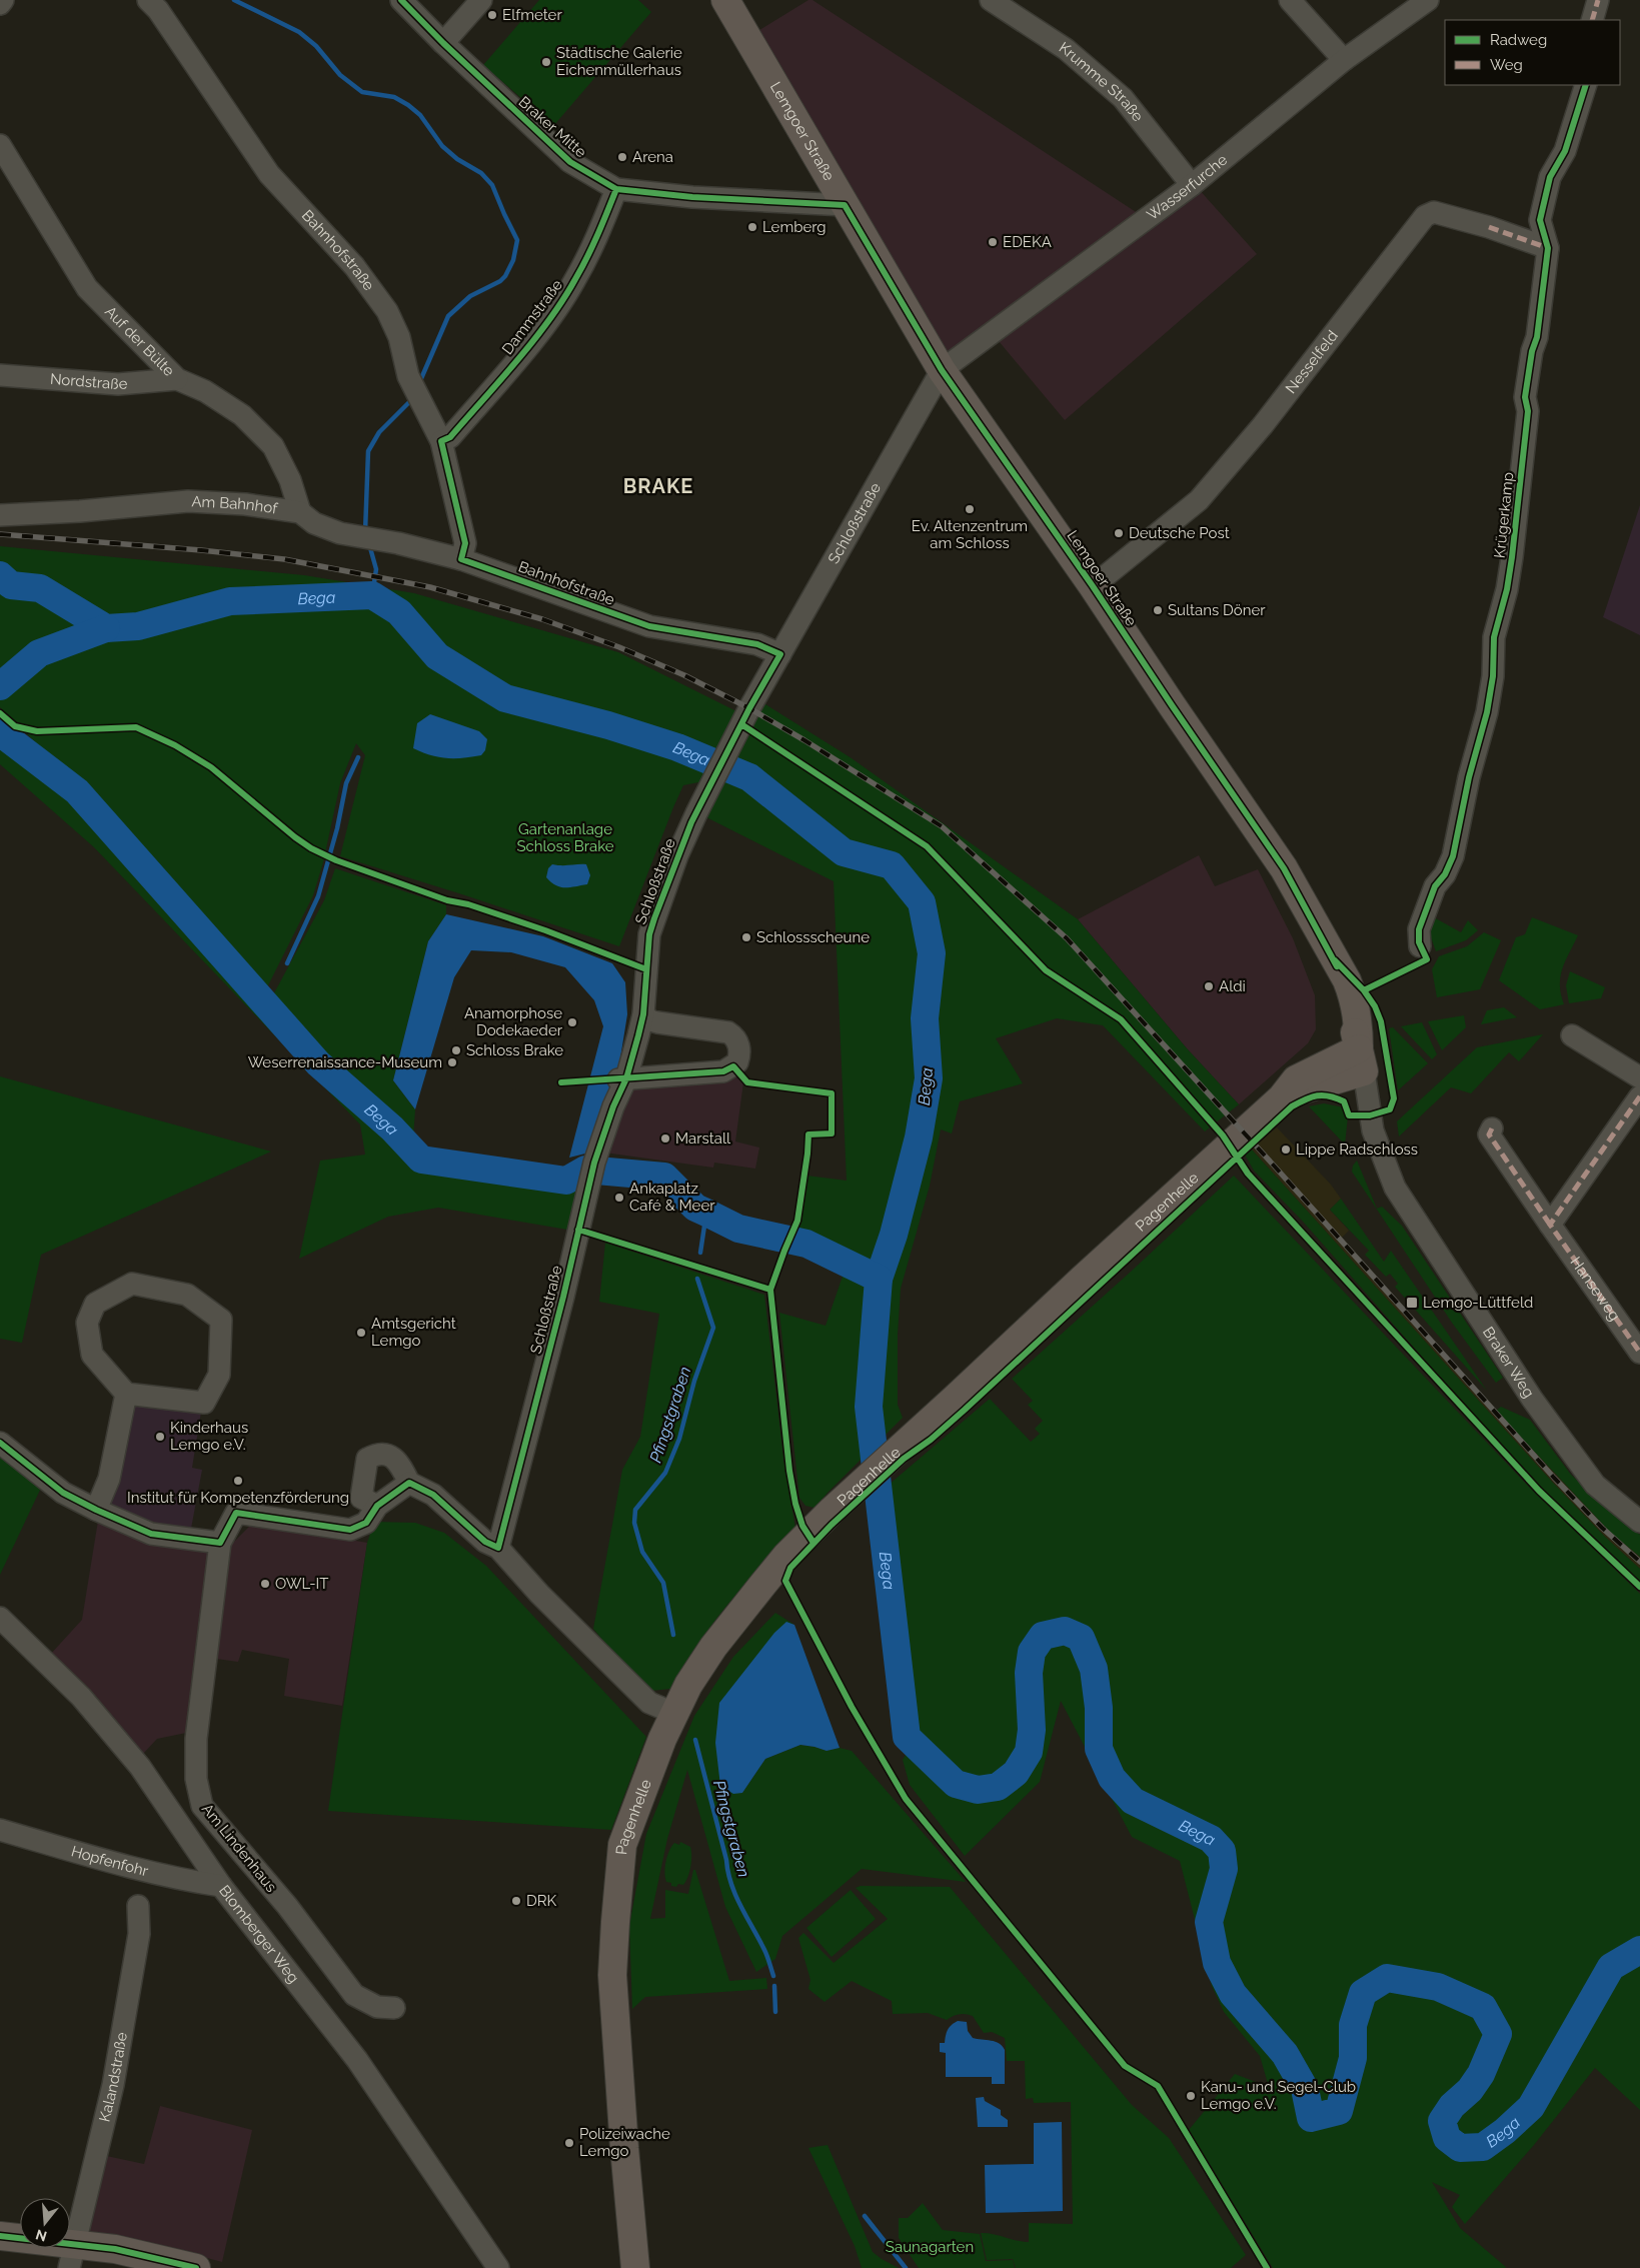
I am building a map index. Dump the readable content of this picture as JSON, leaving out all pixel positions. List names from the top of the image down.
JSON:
{
  "streets": {
    "main road": ["Lemgoer Straße", "Pagenhelle"],
    "street": [
      "Krumme Straße",
      "Braker Mitte",
      "Wasserfurche",
      "Bahnhofstraße",
      "Dammstraße",
      "Auf der Bülte",
      "Nesselfeld",
      "Nordstraße",
      "Am Bahnhof",
      "Krügerkamp",
      "Schloßstraße",
      "Hanseweg",
      "Braker Weg",
      "Am Lindenhaus",
      "Hopfenfohr",
      "Blomberger Weg",
      "Kalandstraße"
    ]
  },
  "crossings": [
    ["Krumme Straße", "Wasserfurche"],
    ["Braker Mitte", "Lemgoer Straße"],
    ["Braker Mitte", "Dammstraße"],
    ["Lemgoer Straße", "Wasserfurche"],
    ["Lemgoer Straße", "Nesselfeld"],
    ["Lemgoer Straße", "Schloßstraße"],
    ["Lemgoer Straße", "Pagenhelle"],
    ["Lemgoer Straße", "Braker Weg"],
    ["Wasserfurche", "Schloßstraße"],
    ["Bahnhofstraße", "Dammstraße"],
    ["Bahnhofstraße", "Am Bahnhof"],
    ["Bahnhofstraße", "Schloßstraße"],
    ["Auf der Bülte", "Nordstraße"],
    ["Auf der Bülte", "Am Bahnhof"],
    ["Nesselfeld", "Krügerkamp"],
    ["Pagenhelle", "Braker Weg"],
    ["Hopfenfohr", "Blomberger Weg"]
  ],
  "districts": ["BRAKE"],
  "water": ["Bega", "Pfingstgraben"],
  "parks": ["Gartenanlage Schloss Brake", "Saunagarten"],
  "places": {
    "other": [
      "Elfmeter",
      "Städtische Galerie Eichenmüllerhaus",
      "Arena",
      "Lemberg",
      "EDEKA",
      "Ev. Altenzentrum am Schloss",
      "Deutsche Post",
      "Sultans Döner",
      "Schlossscheune",
      "Aldi",
      "Anamorphose Dodekaeder",
      "Schloss Brake",
      "Weserrenaissance-Museum",
      "Marstall",
      "Lippe Radschloss",
      "Ankaplatz Café & Meer",
      "Amtsgericht Lemgo",
      "Kinderhaus Lemgo e.V.",
      "Institut für Kompetenzförderung",
      "OWL-IT",
      "DRK",
      "Kanu- und Segel-Club Lemgo e.V.",
      "Polizeiwache Lemgo"
    ],
    "transit": ["Lemgo-Lüttfeld"]
  },
  "legend": ["Radweg", "Weg"],
  "north": "bottom"
}
